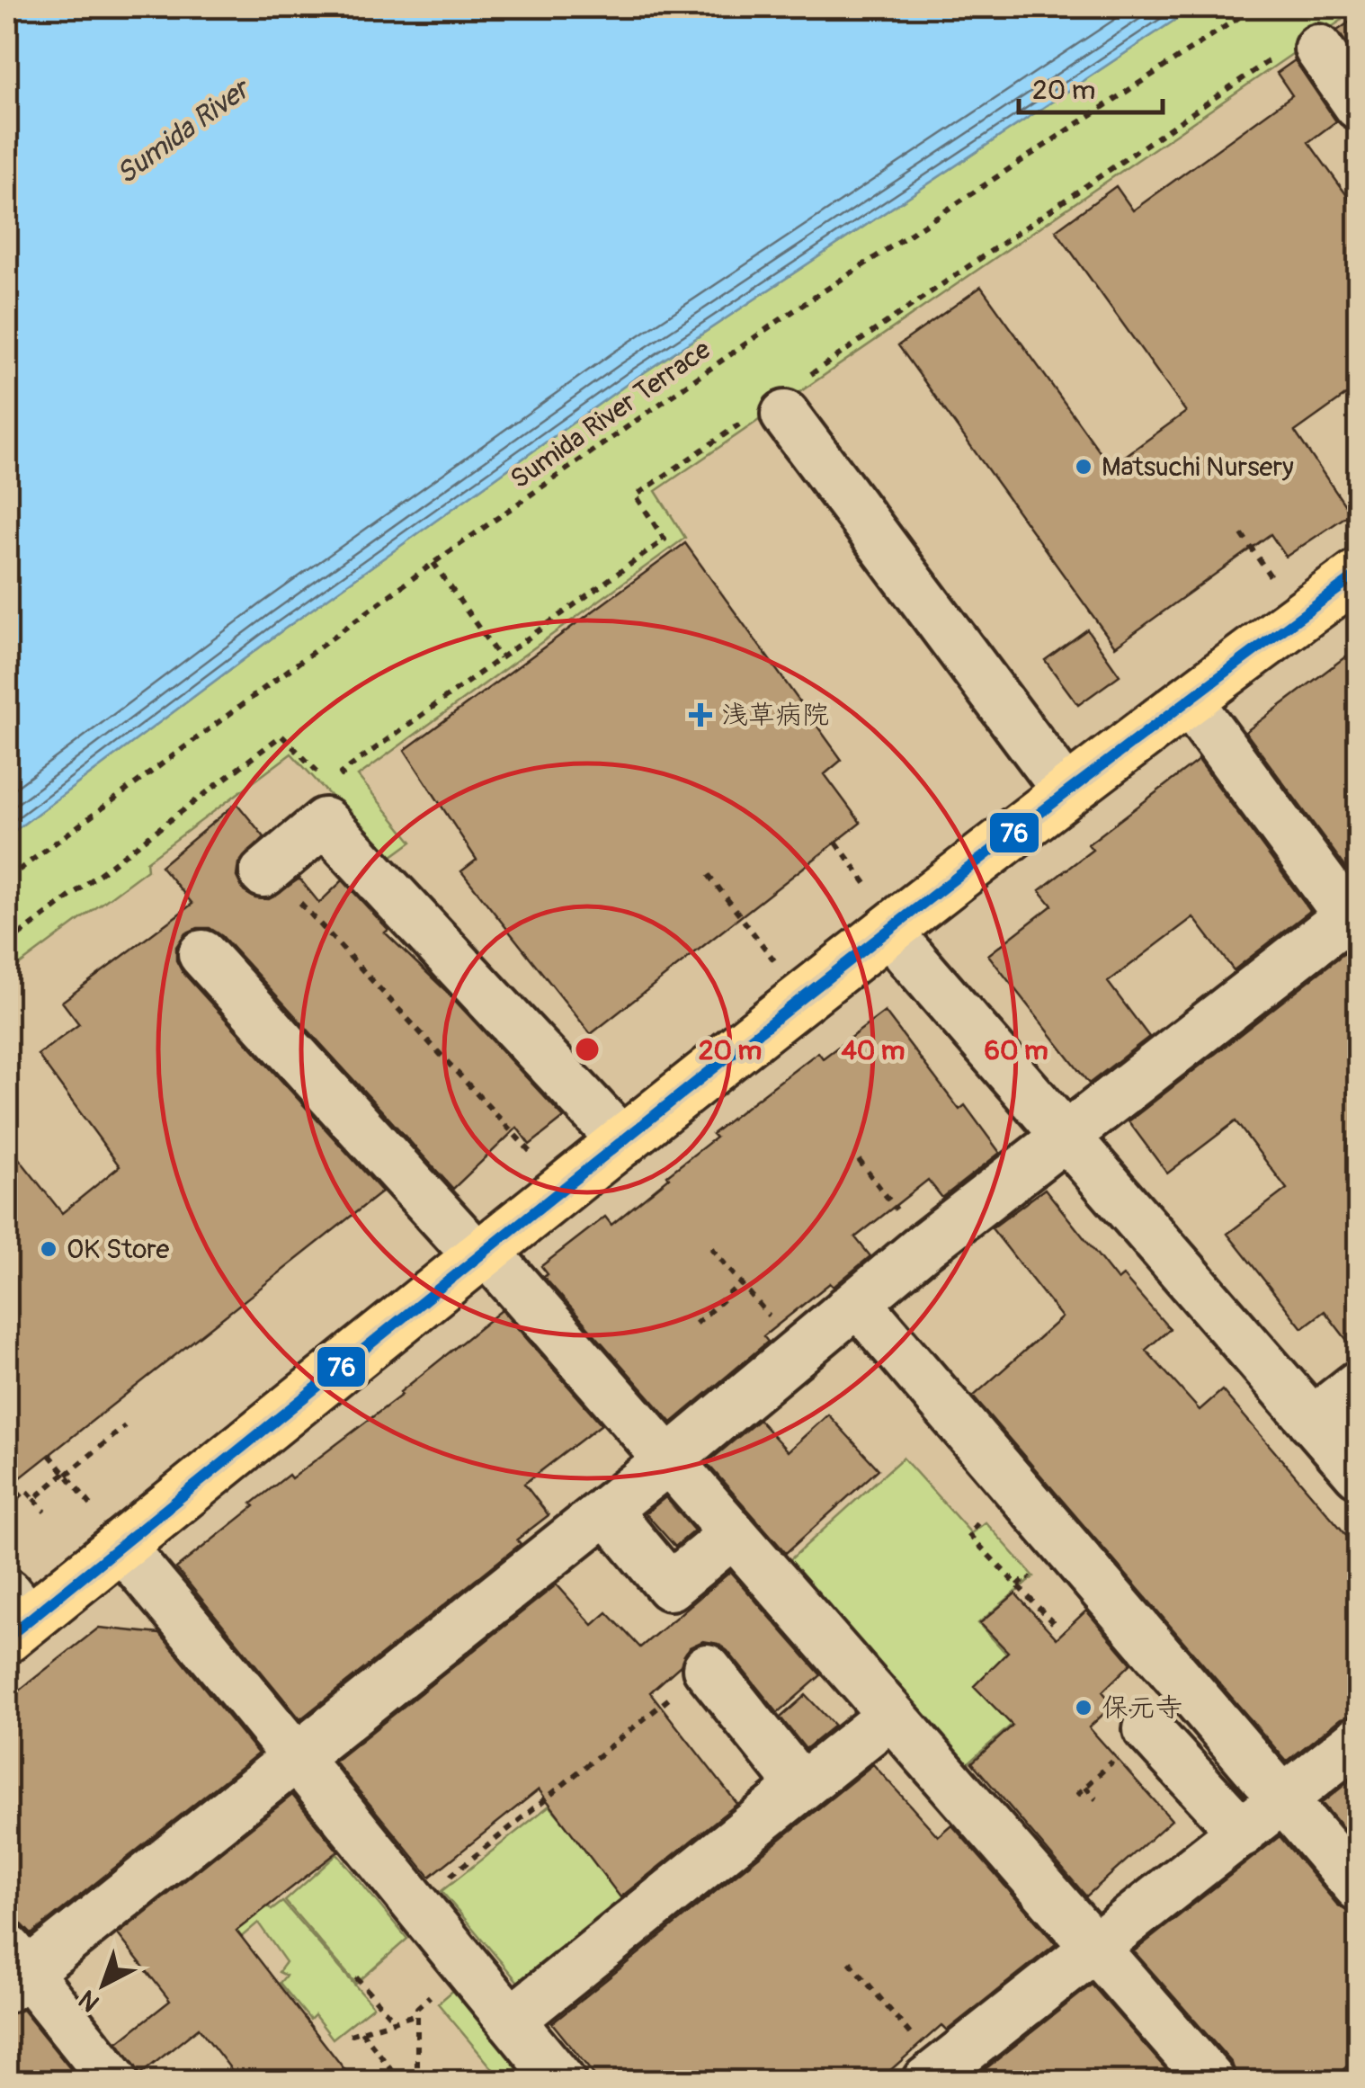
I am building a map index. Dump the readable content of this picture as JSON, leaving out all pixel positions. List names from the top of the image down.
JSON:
{
  "streets": {
    "path": ["Sumida River Terrace"]
  },
  "water": ["Sumida River"],
  "places": {
    "other": ["Matsuchi Nursery", "OK Store", "保元寺"],
    "health": ["浅草病院"]
  },
  "lines": ["transit line 76"],
  "scale_bar": "20 m",
  "north": "bottom left",
  "rings": ["20 m", "40 m", "60 m"]
}
